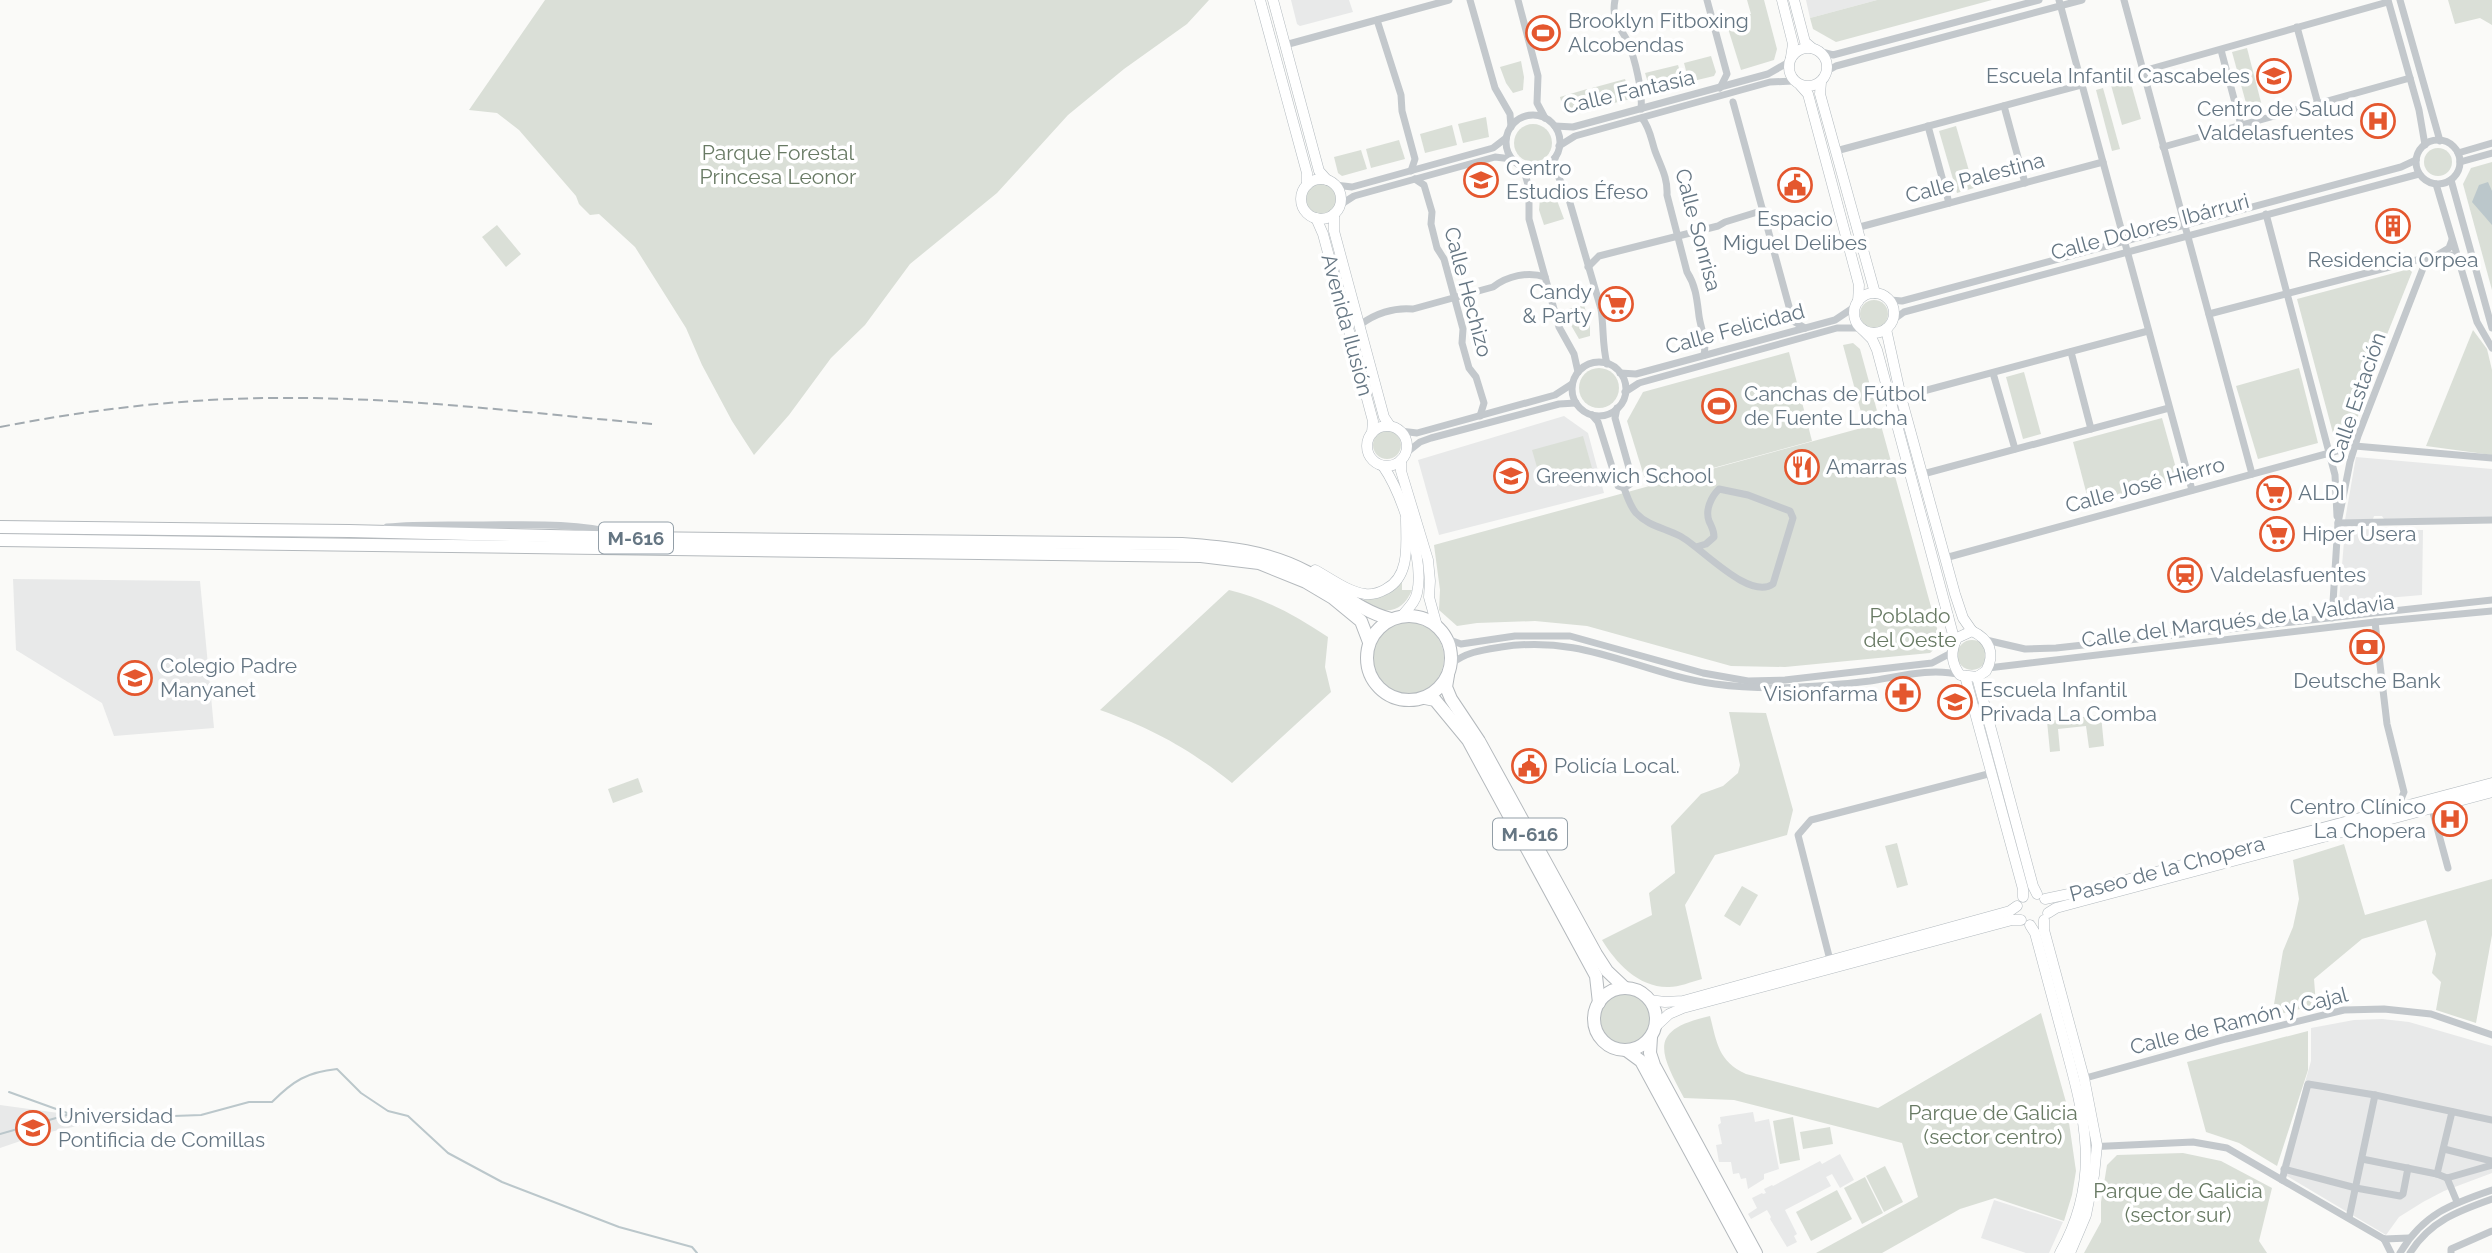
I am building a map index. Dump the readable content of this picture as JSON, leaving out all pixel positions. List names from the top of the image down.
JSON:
{
  "streets": {
    "highway": ["M-616"],
    "main road": ["Avenida Ilusión", "Paseo de la Chopera"],
    "street": [
      "Calle Fantasía",
      "Calle Palestina",
      "Calle Dolores Ibárruri",
      "Calle Sonrisa",
      "Calle Hechizo",
      "Calle Felicidad",
      "Calle Estación",
      "Calle José Hierro",
      "Calle del Marqués de la Valdavia",
      "Calle de Ramón y Cajal"
    ]
  },
  "crossings": [
    ["Calle Fantasía", "Calle Sonrisa"],
    ["Calle Dolores Ibárruri", "Calle Felicidad"],
    ["Calle Dolores Ibárruri", "Calle Estación"],
    ["Calle Sonrisa", "Calle Felicidad"],
    ["Calle Estación", "Calle José Hierro"]
  ],
  "parks": [
    "Parque Forestal Princesa Leonor",
    "Poblado del Oeste",
    "Parque de Galicia (sector centro)",
    "Parque de Galicia (sector sur)"
  ],
  "places": {
    "sports": ["Brooklyn Fitboxing Alcobendas", "Canchas de Fútbol de Fuente Lucha"],
    "school or university": [
      "Escuela Infantil Cascabeles",
      "Centro Estudios Éfeso",
      "Greenwich School",
      "Colegio Padre Manyanet",
      "Escuela Infantil Privada La Comba",
      "Universidad Pontificia de Comillas"
    ],
    "hospital": ["Centro de Salud Valdelasfuentes", "Centro Clínico La Chopera"],
    "public building": ["Espacio Miguel Delibes", "Policía Local."],
    "building": ["Residencia Orpea"],
    "supermarket": ["Candy & Party", "ALDI", "Hiper Usera"],
    "restaurant": ["Amarras"],
    "station": ["Valdelasfuentes"],
    "bank": ["Deutsche Bank"],
    "pharmacy": ["Visionfarma"]
  }
}
